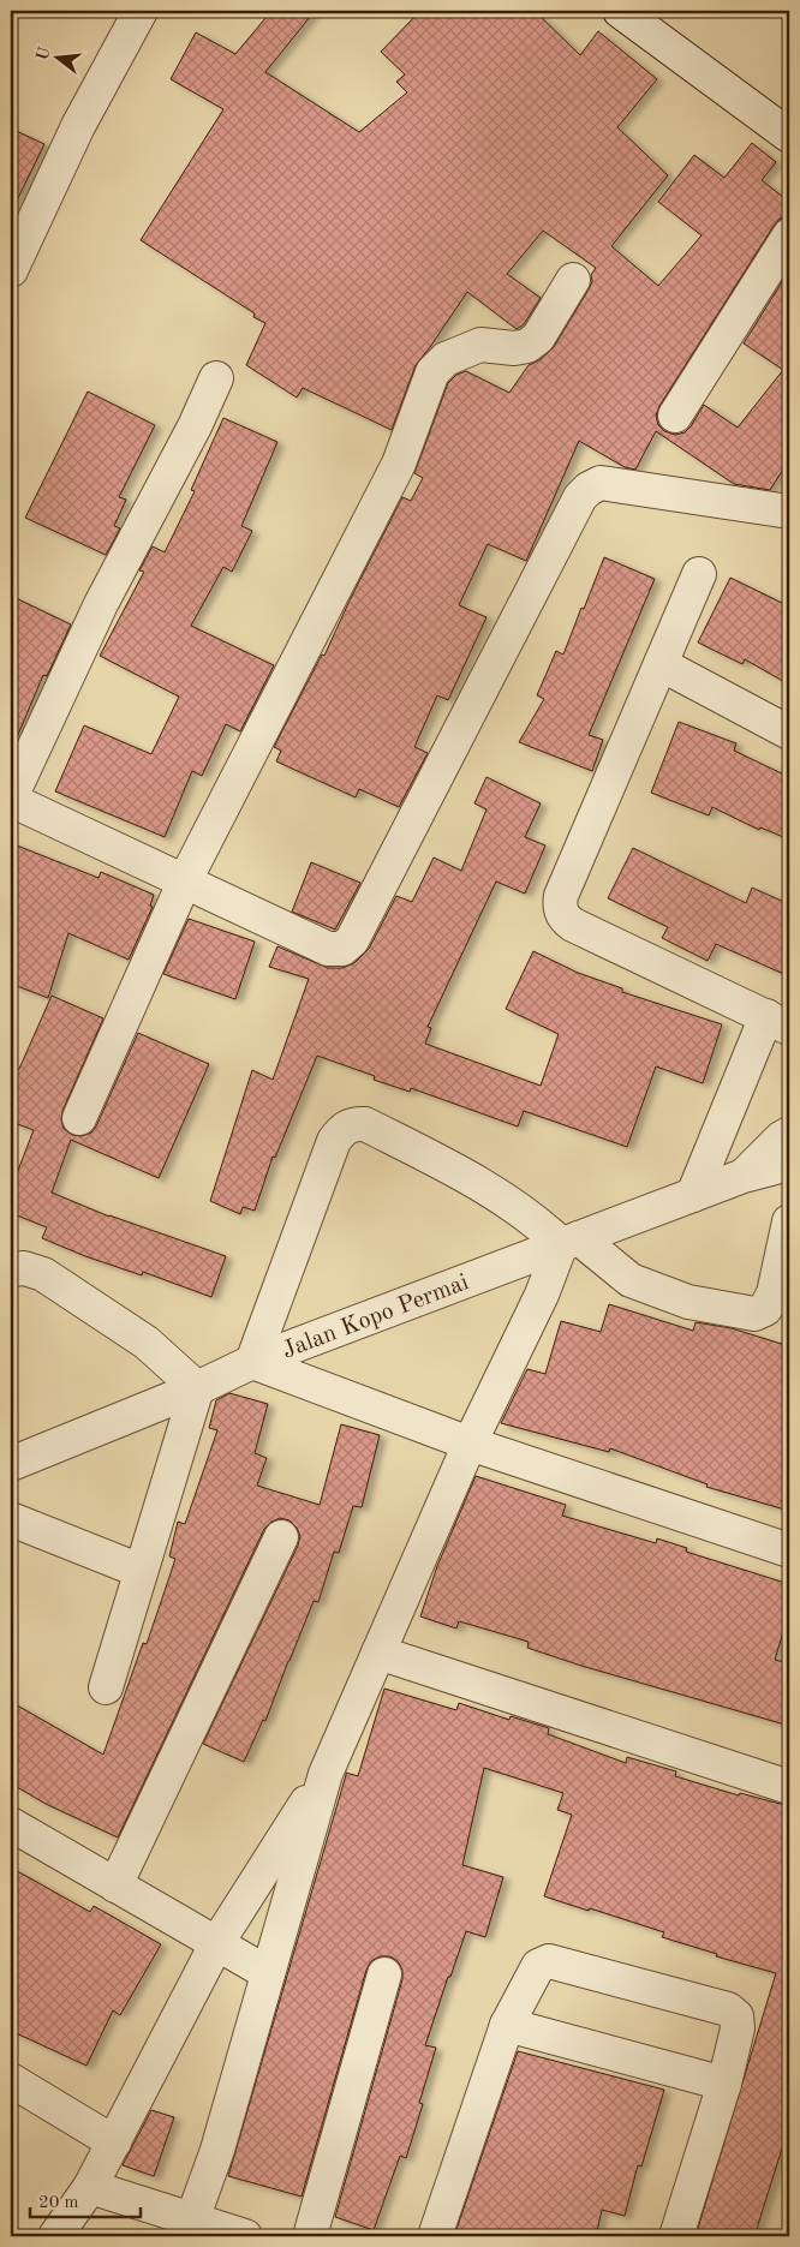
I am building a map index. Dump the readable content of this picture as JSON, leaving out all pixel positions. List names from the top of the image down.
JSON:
{
  "streets": {
    "street": ["Jalan Kopo Permai"]
  },
  "scale_bar": "20 m",
  "north": "left"
}
